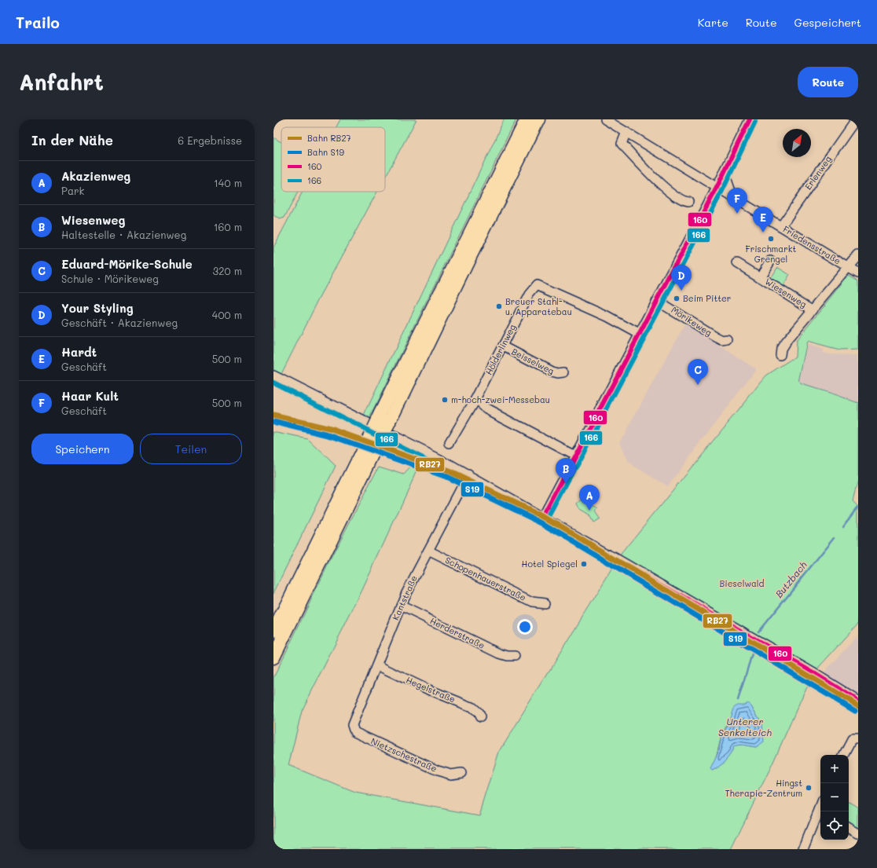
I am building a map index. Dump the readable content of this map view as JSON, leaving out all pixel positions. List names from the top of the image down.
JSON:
{
  "streets": {
    "street": [
      "Erlenweg",
      "Friedensstraße",
      "Wiesenweg",
      "Mörikeweg",
      "Hölderlinweg",
      "Beisselweg",
      "Schopenhauerstraße",
      "Kantstraße",
      "Herderstraße",
      "Hegelstraße",
      "Nietzschestraße"
    ]
  },
  "crossings": [
    ["Erlenweg", "Friedensstraße"],
    ["Friedensstraße", "Wiesenweg"],
    ["Hölderlinweg", "Beisselweg"],
    ["Schopenhauerstraße", "Kantstraße"],
    ["Kantstraße", "Herderstraße"],
    ["Kantstraße", "Hegelstraße"],
    ["Kantstraße", "Nietzschestraße"]
  ],
  "water": ["Butzbach", "Unterer Senkelteich"],
  "parks": ["Bieselwald"],
  "places": [
    "Frischmarkt Grengel",
    "Beim Pitter",
    "Breuer Stahl- u. Apparatebau",
    "m-hoch-zwei-Messebau",
    "Hotel Spiegel",
    "Hingst Therapie-Zentrum"
  ],
  "lines": [
    "transit line 160",
    "transit line 166",
    "rail line RB27",
    "rail line S19"
  ],
  "legend": [
    "Bahn RB27",
    "Bahn S19",
    "160",
    "166"
  ],
  "north": "top right",
  "page": {
    "header": "Trailo",
    "nav": ["Karte", "Route", "Gespeichert"],
    "buttons": [
      "Route",
      ["Speichern", "Teilen"]
    ],
    "title": "Anfahrt",
    "heading": ["In der Nähe", "6 Ergebnisse"],
    "list": [
      {
        "mark": "A",
        "name": "Akazienweg",
        "note": "Park",
        "value": "140 m"
      },
      {
        "mark": "B",
        "name": "Wiesenweg",
        "note": "Haltestelle · Akazienweg",
        "value": "160 m"
      },
      {
        "mark": "C",
        "name": "Eduard-Mörike-Schule",
        "note": "Schule · Mörikeweg",
        "value": "320 m"
      },
      {
        "mark": "D",
        "name": "Your Styling",
        "note": "Geschäft · Akazienweg",
        "value": "400 m"
      },
      {
        "mark": "E",
        "name": "Hardt",
        "note": "Geschäft",
        "value": "500 m"
      },
      {
        "mark": "F",
        "name": "Haar Kult",
        "note": "Geschäft",
        "value": "500 m"
      }
    ],
    "pins": [
      "F",
      "E",
      "D",
      "C",
      "B",
      "A"
    ],
    "map_buttons": ["+", "−"]
  }
}
